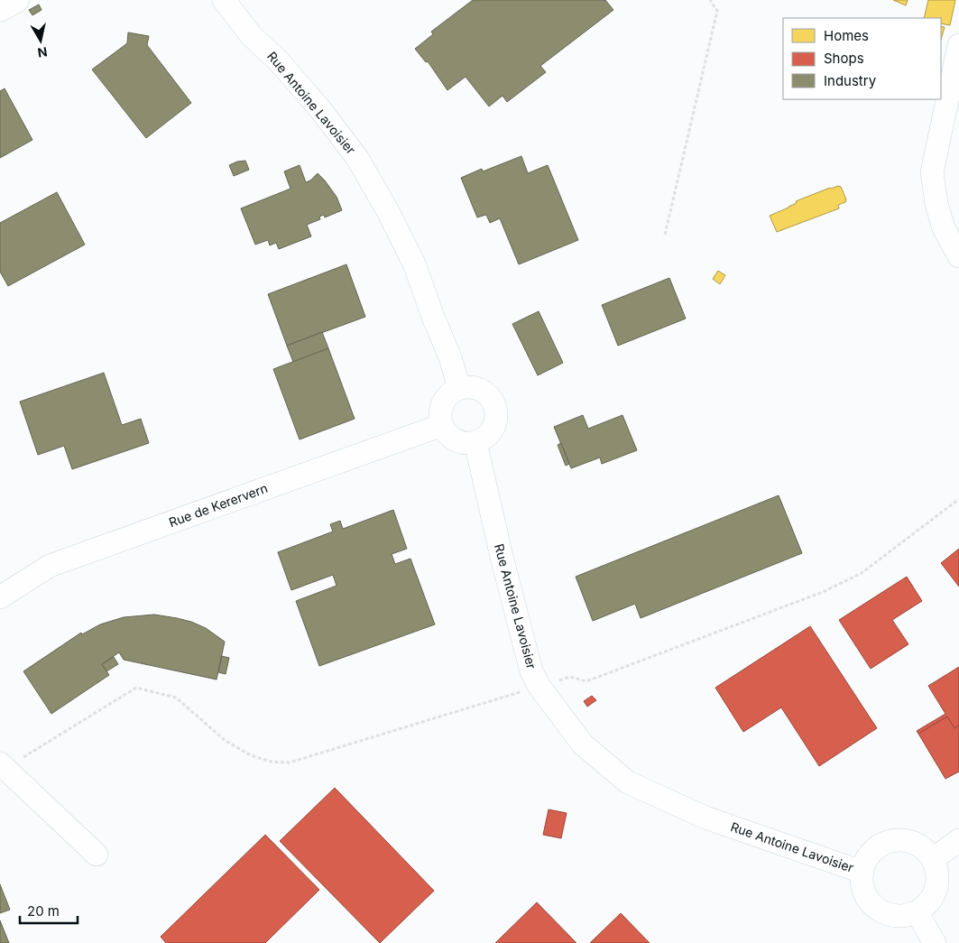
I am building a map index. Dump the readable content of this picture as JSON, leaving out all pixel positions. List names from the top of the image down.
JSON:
{
  "streets": {
    "street": ["Rue Antoine Lavoisier", "Rue de Kerervern"]
  },
  "crossings": [
    ["Rue Antoine Lavoisier", "Rue de Kerervern"]
  ],
  "legend": ["Homes", "Shops", "Industry"],
  "scale_bar": "20 m",
  "north": "bottom"
}
